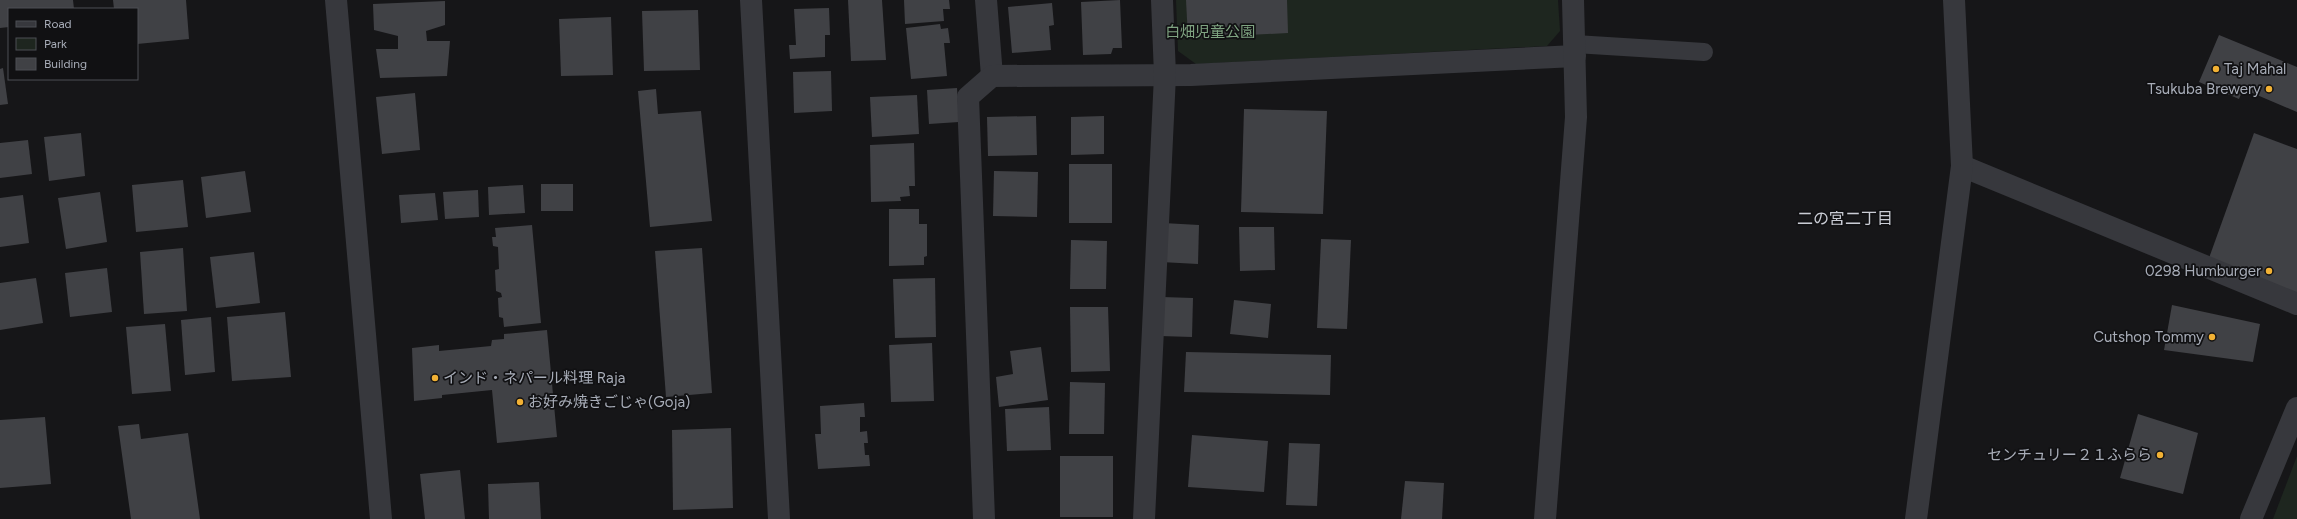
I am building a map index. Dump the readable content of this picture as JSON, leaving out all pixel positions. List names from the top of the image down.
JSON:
{
  "districts": ["二の宮二丁目"],
  "parks": ["白畑児童公園"],
  "places": [
    "Taj Mahal",
    "Tsukuba Brewery",
    "0298 Humburger",
    "Cutshop Tommy",
    "インド・ネパール料理 Raja",
    "お好み焼きごじゃ(Goja)",
    "センチュリー２１ふらら"
  ],
  "legend": ["Road", "Park", "Building"]
}
